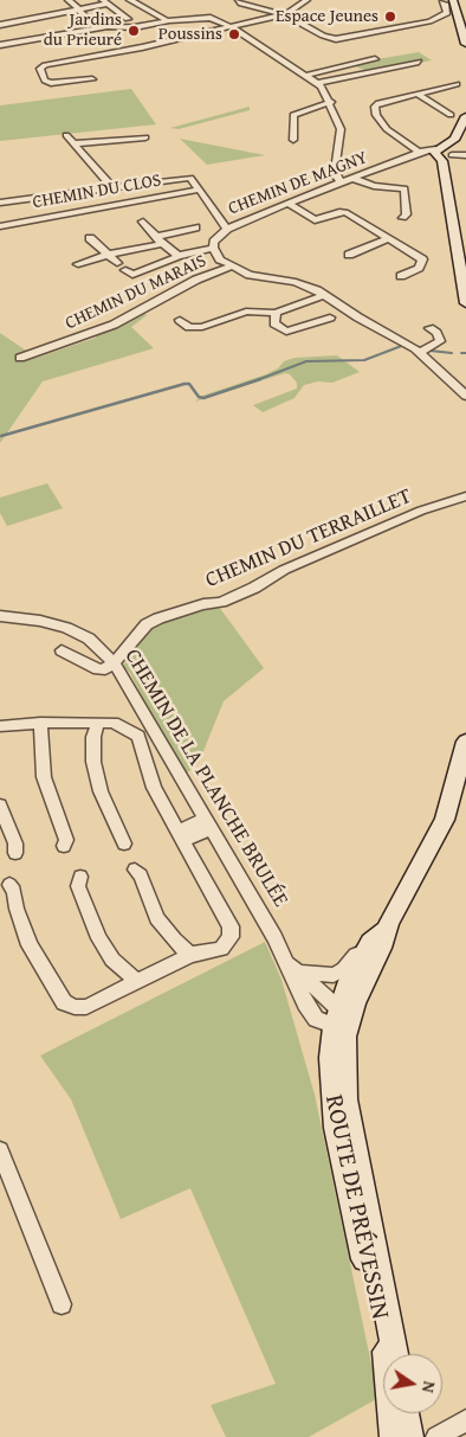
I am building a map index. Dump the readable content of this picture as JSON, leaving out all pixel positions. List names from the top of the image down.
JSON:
{
  "streets": {
    "main road": ["ROUTE DE PRÉVESSIN"],
    "street": [
      "CHEMIN DE MAGNY",
      "CHEMIN DU CLOS",
      "CHEMIN DU MARAIS",
      "CHEMIN DU TERRAILLET",
      "CHEMIN DE LA PLANCHE BRULÉE"
    ]
  },
  "crossings": [
    ["CHEMIN DU TERRAILLET", "CHEMIN DE LA PLANCHE BRULÉE"],
    ["CHEMIN DE LA PLANCHE BRULÉE", "ROUTE DE PRÉVESSIN"]
  ],
  "places": ["Espace Jeunes", "Jardins du Prieuré", "Poussins"],
  "north": "right"
}
